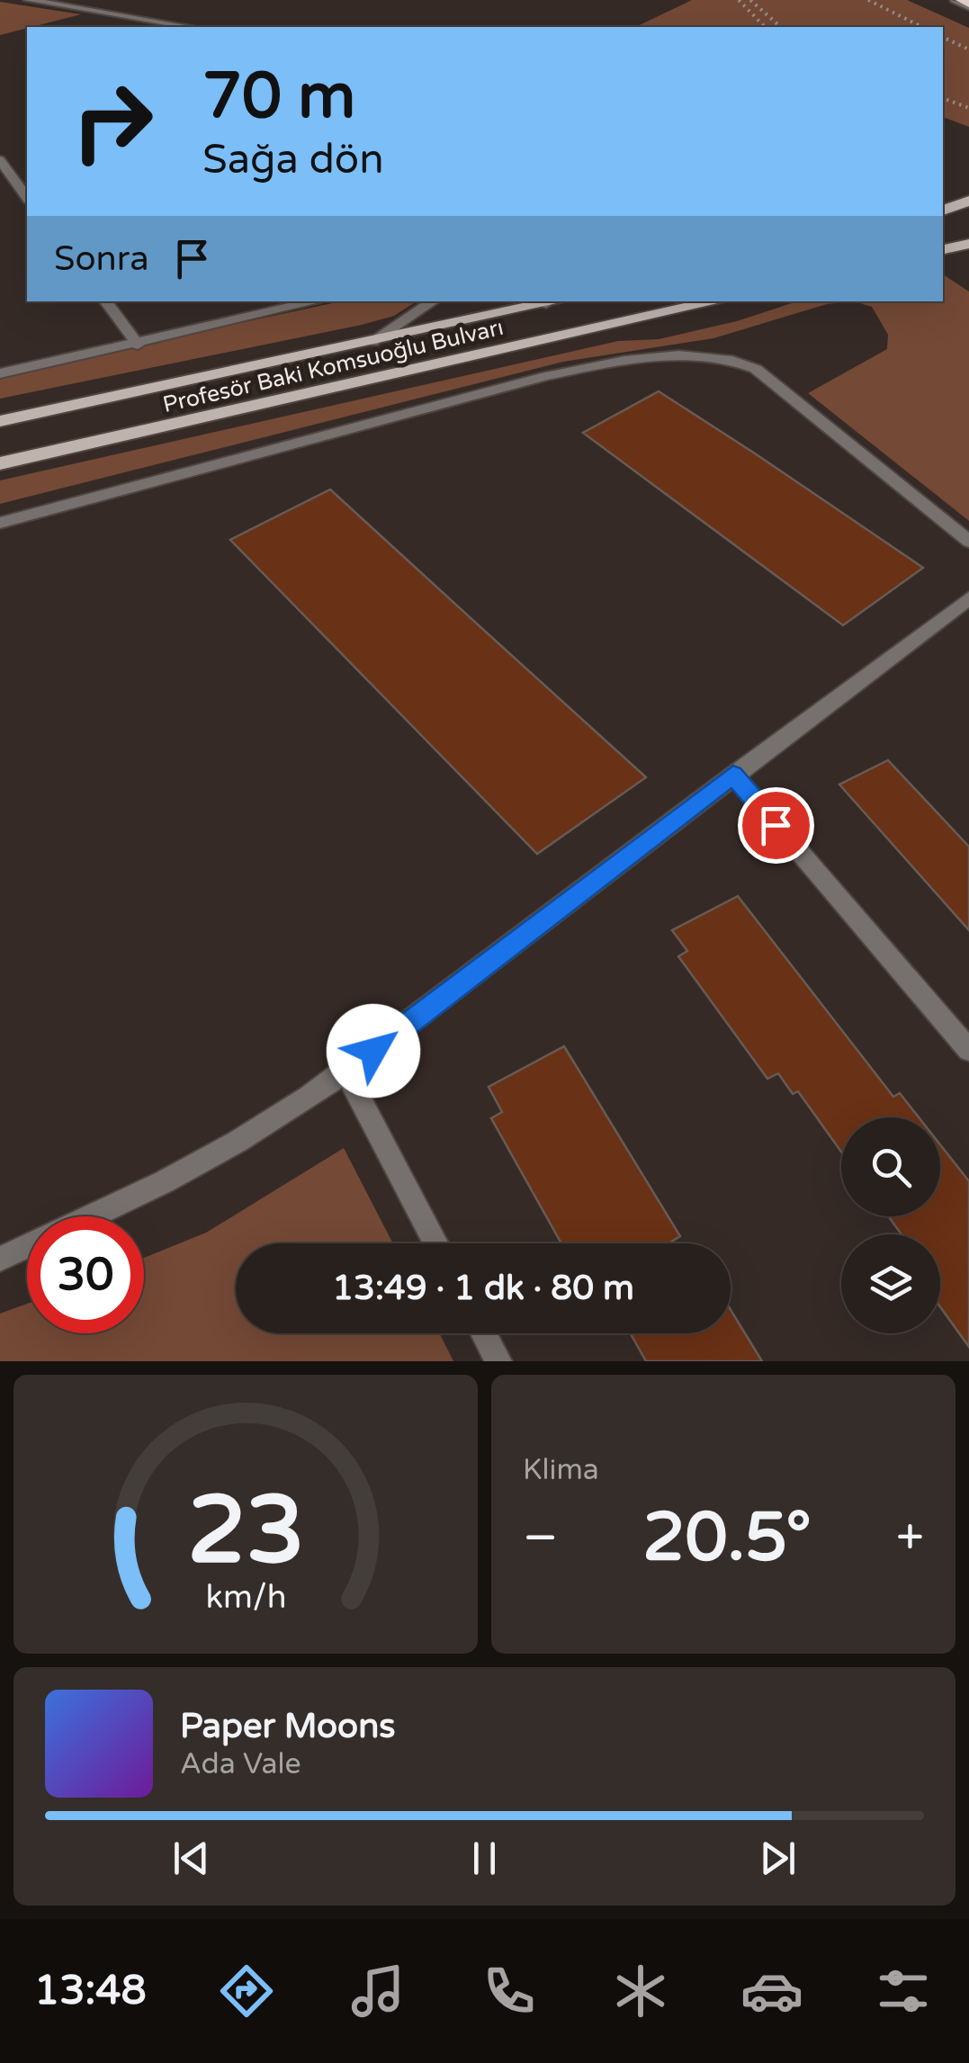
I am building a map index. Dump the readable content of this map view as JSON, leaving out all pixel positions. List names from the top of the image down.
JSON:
{
  "streets": {
    "main road": ["Profesör Baki Komsuoğlu Bulvarı"]
  },
  "page": {
    "turn": ["70 m", "Sağa dön"],
    "then": "Sonra",
    "limit": "30",
    "trip": "13:49 · 1 dk · 80 m",
    "tile": "Klima",
    "heat": ["−", "20.5°", "+"],
    "song": ["Paper Moons", "Ada Vale"],
    "tabs": "13:48",
    "gauge": ["23", "km/h"]
  }
}
